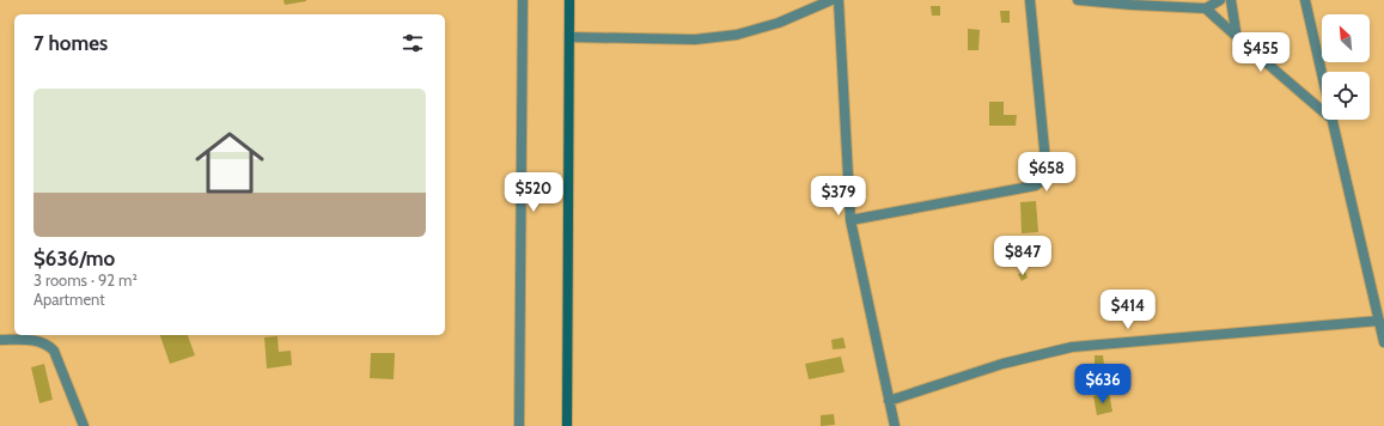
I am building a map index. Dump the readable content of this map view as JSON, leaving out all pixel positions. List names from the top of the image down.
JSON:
{
  "north": "top left",
  "page": {
    "heading": "7 homes",
    "price": [
      "$455",
      "$658",
      "$520",
      "$379",
      "$847",
      "$414",
      "$636"
    ],
    "list": [
      {
        "name": "$636/mo",
        "note": "3 rooms · 92 m² · Apartment"
      }
    ]
  }
}
